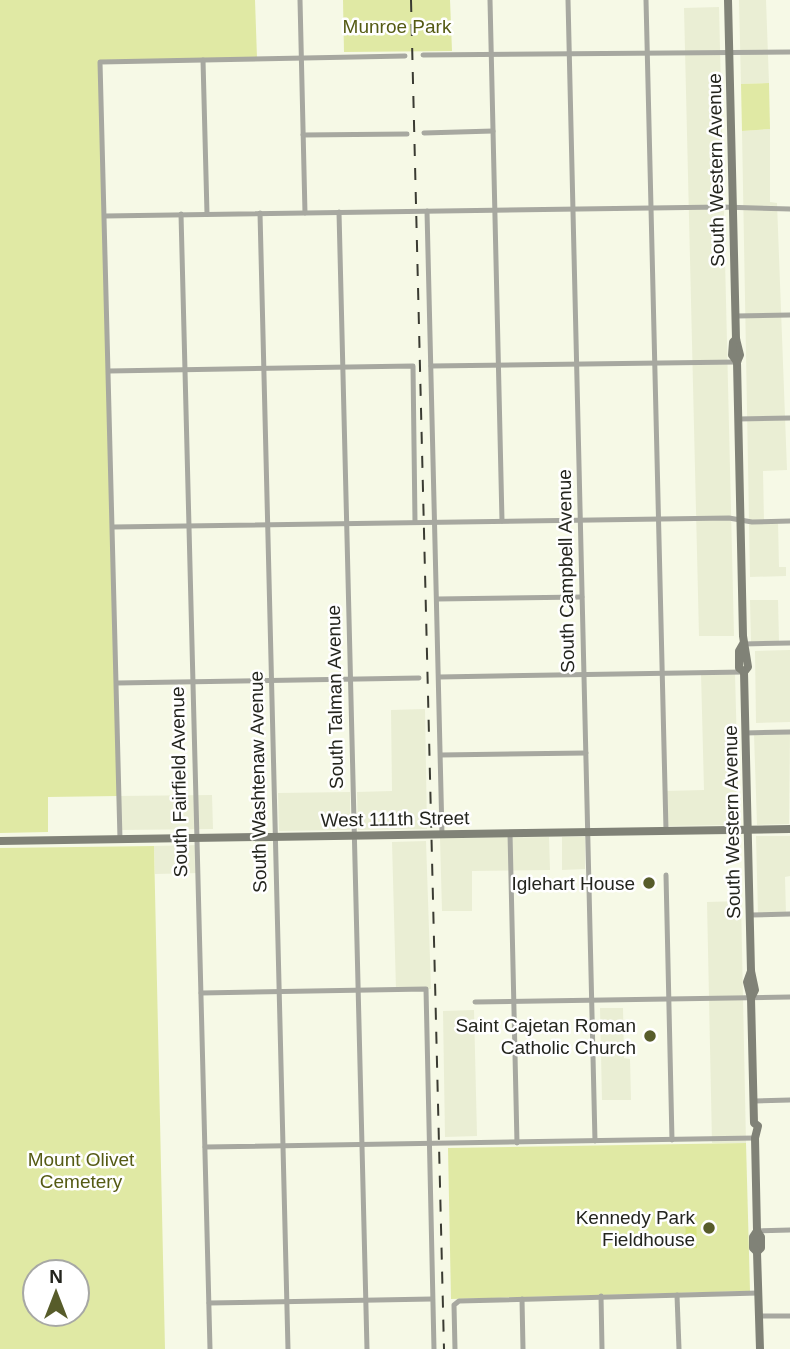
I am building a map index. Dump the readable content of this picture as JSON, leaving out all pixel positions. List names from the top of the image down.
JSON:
{
  "streets": {
    "main road": ["South Western Avenue", "West 111th Street"],
    "street": [
      "South Campbell Avenue",
      "South Talman Avenue",
      "South Fairfield Avenue",
      "South Washtenaw Avenue"
    ]
  },
  "crossings": [
    ["South Western Avenue", "West 111th Street"],
    ["South Campbell Avenue", "West 111th Street"],
    ["South Talman Avenue", "West 111th Street"],
    ["South Fairfield Avenue", "West 111th Street"],
    ["South Washtenaw Avenue", "West 111th Street"]
  ],
  "parks": ["Munroe Park", "Mount Olivet Cemetery"],
  "places": ["Iglehart House", "Saint Cajetan Roman Catholic Church", "Kennedy Park Fieldhouse"],
  "north": "top"
}
